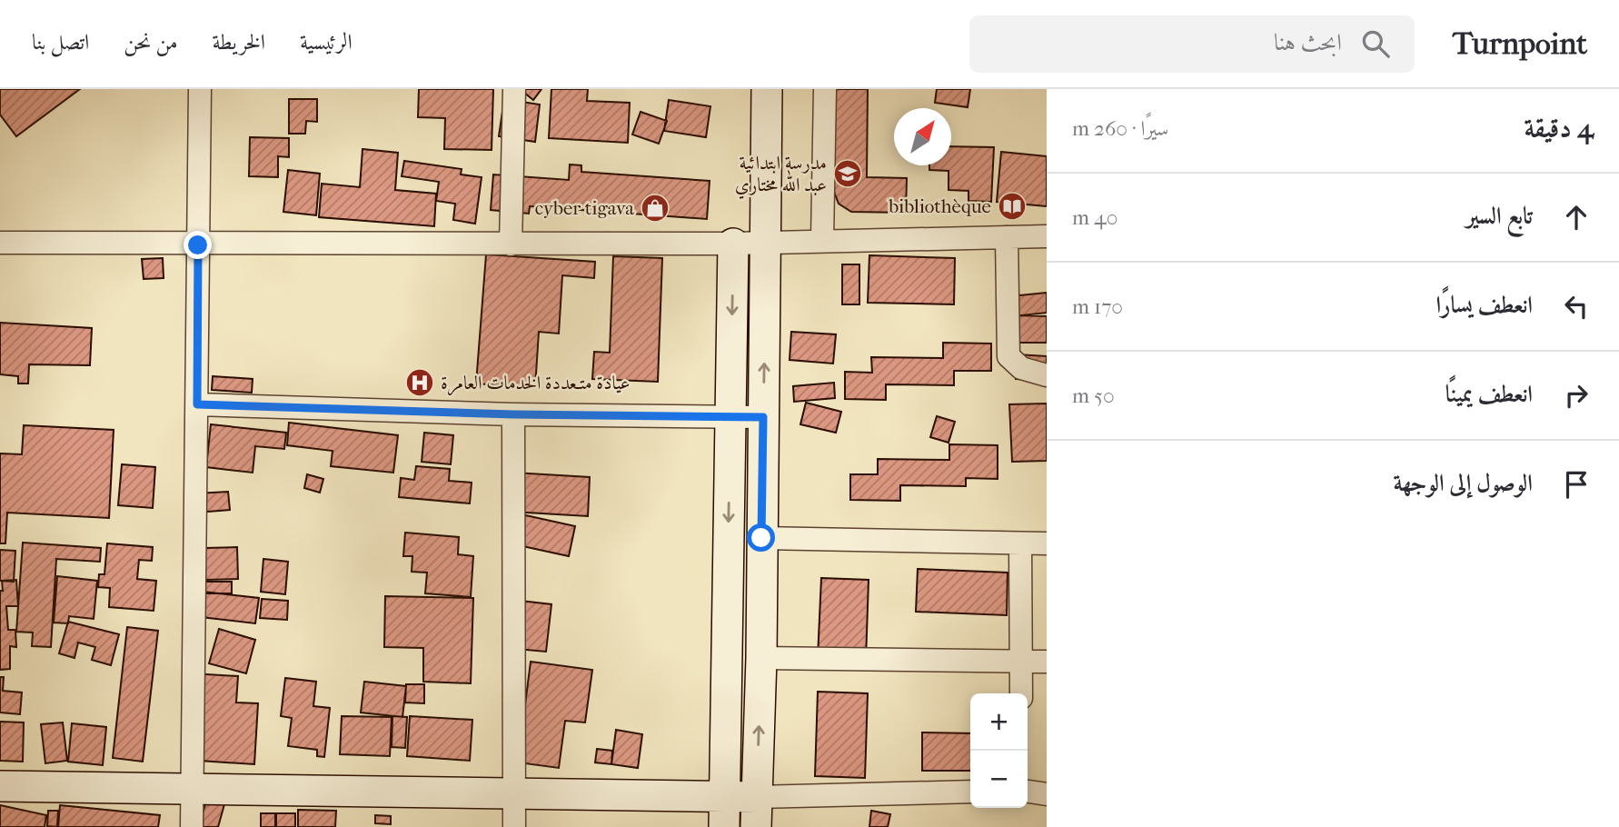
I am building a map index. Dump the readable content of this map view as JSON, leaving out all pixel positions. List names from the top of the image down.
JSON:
{
  "places": {
    "school or university": ["مدرسة ابتدائية عبد الله مختاري"],
    "library": ["bibliothèque"],
    "shop": ["cyber tigava"],
    "hospital": ["عيادة متـعددة الخدمات العامرة"]
  },
  "north": "top right",
  "page": {
    "header": "Turnpoint",
    "search": "ابحث هنا",
    "nav": [
      "الرئيسية",
      "الخريطة",
      "من نحن",
      "اتصل بنا"
    ],
    "heading": ["4 دقيقة", "سيرًا · 260 m"],
    "list": [
      ["تابع السير", "40 m"],
      ["انعطف يسارًا", "170 m"],
      ["انعطف يمينًا", "50 m"],
      "الوصول إلى الوجهة"
    ],
    "map_buttons": ["+", "−"]
  }
}
